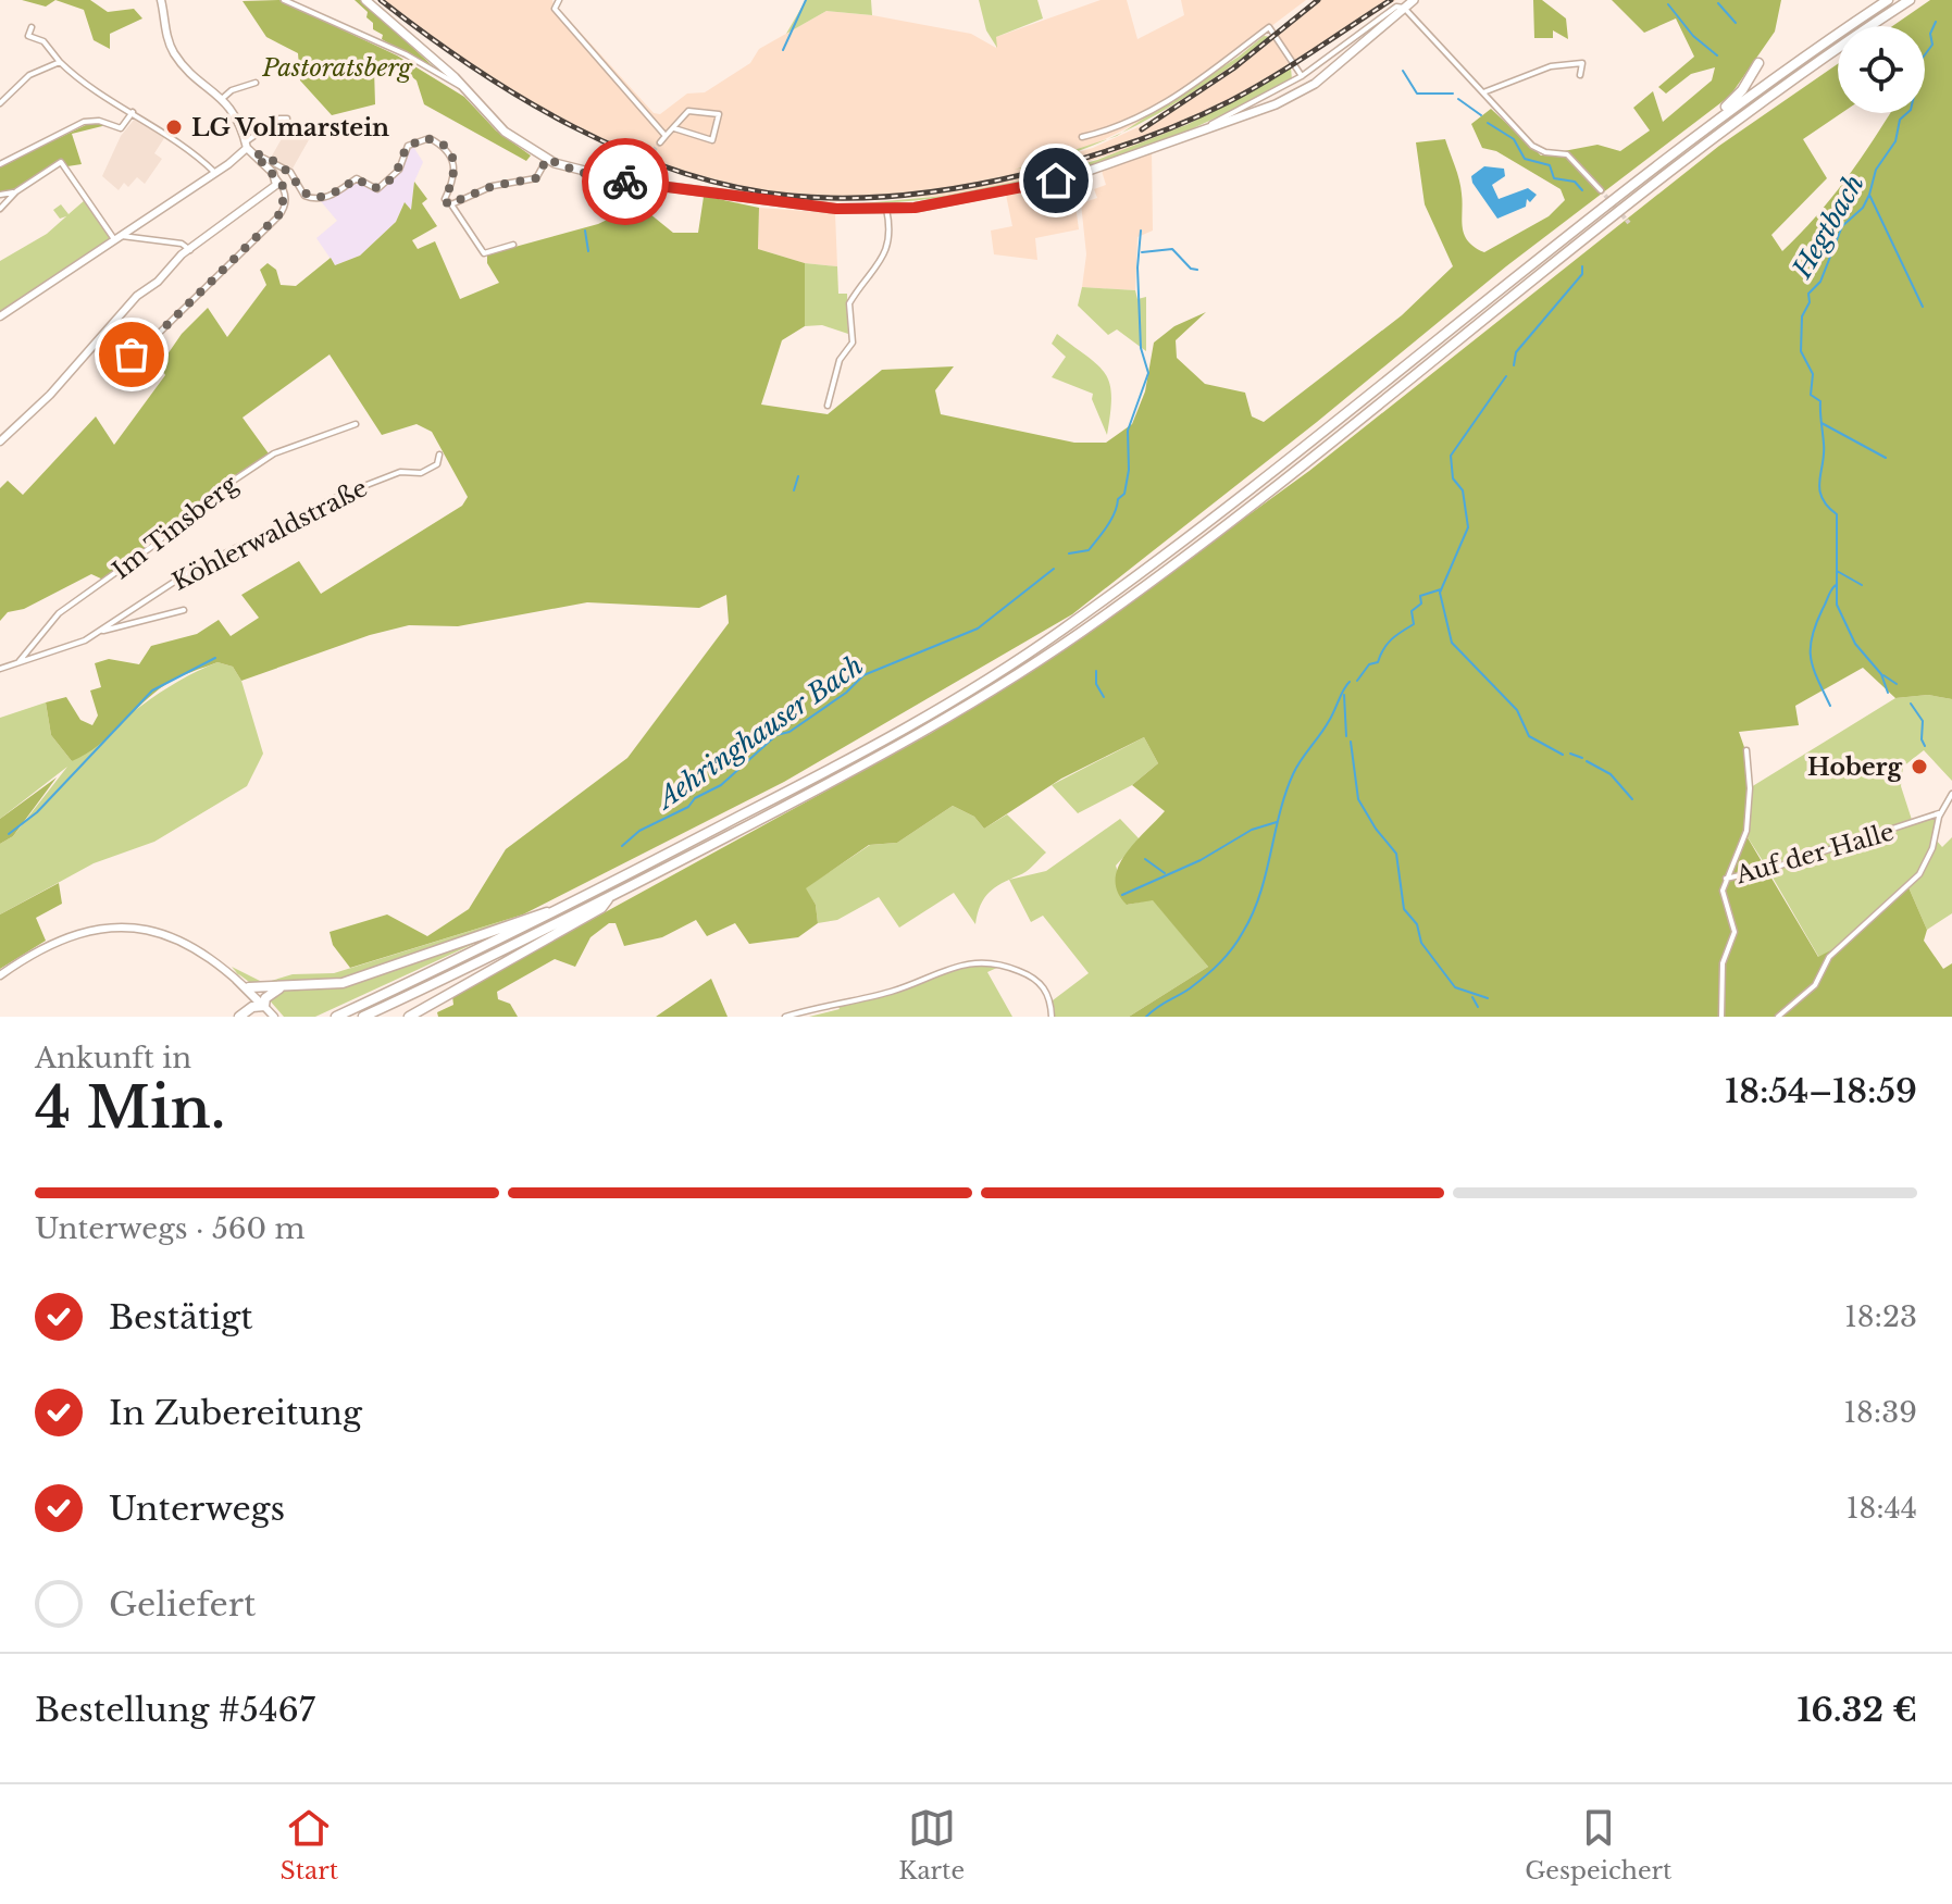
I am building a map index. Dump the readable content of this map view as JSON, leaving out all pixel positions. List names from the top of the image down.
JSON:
{
  "streets": {
    "street": ["Im Tinsberg", "Köhlerwaldstraße", "Auf der Halle"]
  },
  "crossings": [
    ["Im Tinsberg", "Köhlerwaldstraße"]
  ],
  "water": ["Hegtbach", "Aehringhauser Bach"],
  "parks": ["Pastoratsberg"],
  "places": ["LG Volmarstein", "Hoberg"],
  "page": {
    "heading": ["4 Min.", "Ankunft in", "18:54–18:59"],
    "panel": ["Bestellung #5467", "16.32 €"],
    "bar": "Unterwegs · 560 m",
    "list": [
      ["Bestätigt", "18:23"],
      ["In Zubereitung", "18:39"],
      ["Unterwegs", "18:44"],
      "Geliefert"
    ],
    "tabs": ["Start", "Karte", "Gespeichert"]
  }
}
